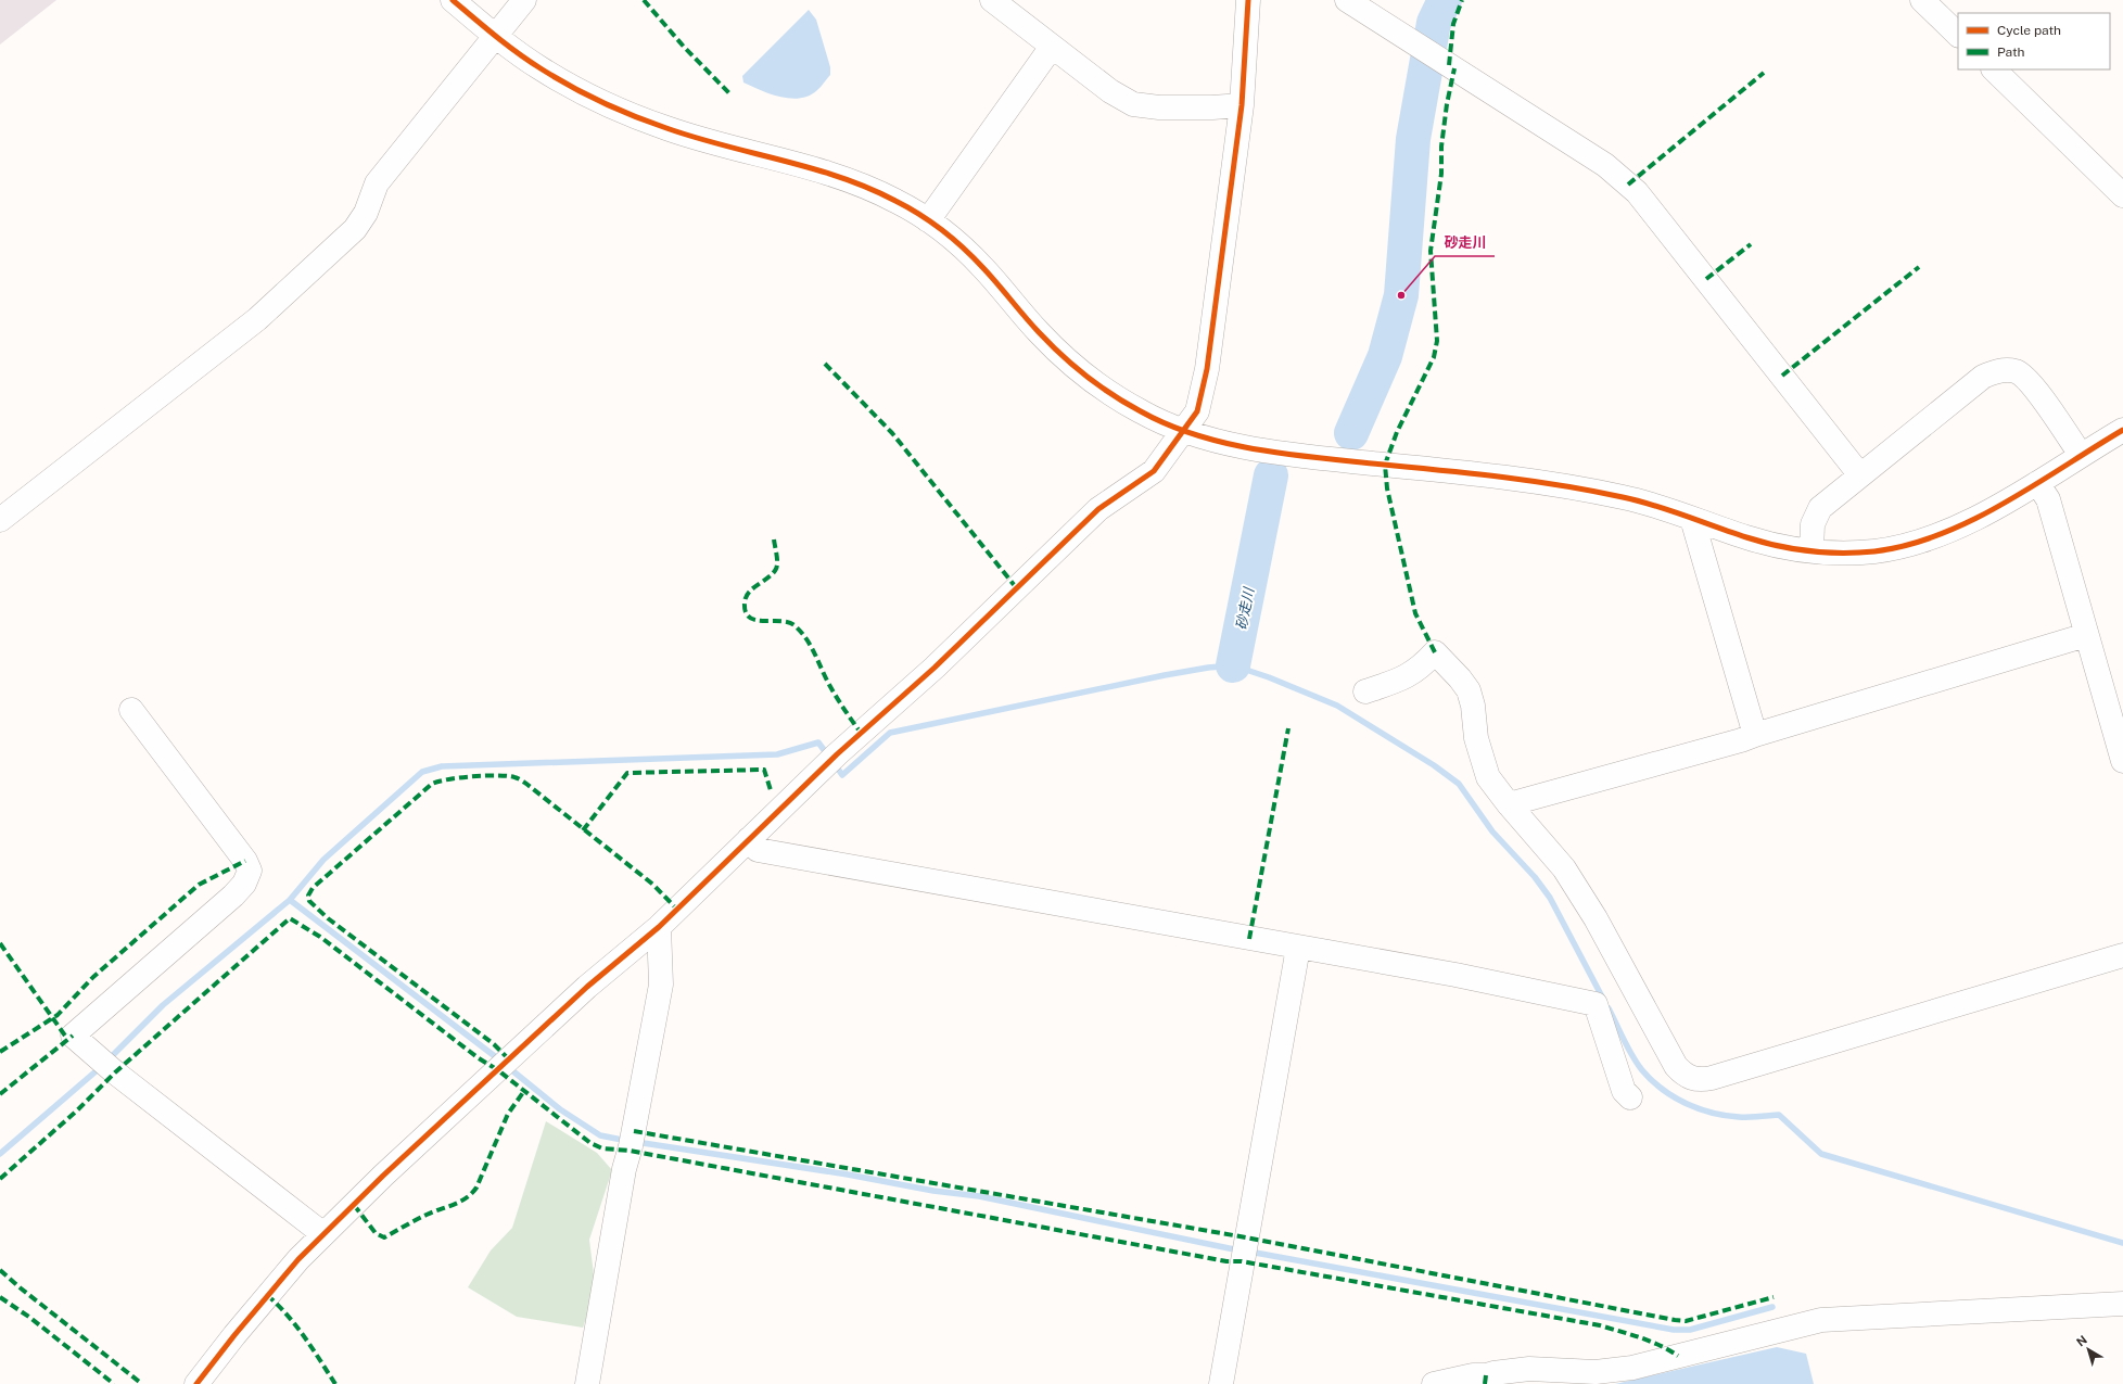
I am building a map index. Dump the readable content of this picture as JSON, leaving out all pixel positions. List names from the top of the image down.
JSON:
{
  "water": ["砂走川"],
  "places": ["砂走川"],
  "legend": ["Cycle path", "Path"],
  "north": "top left"
}
